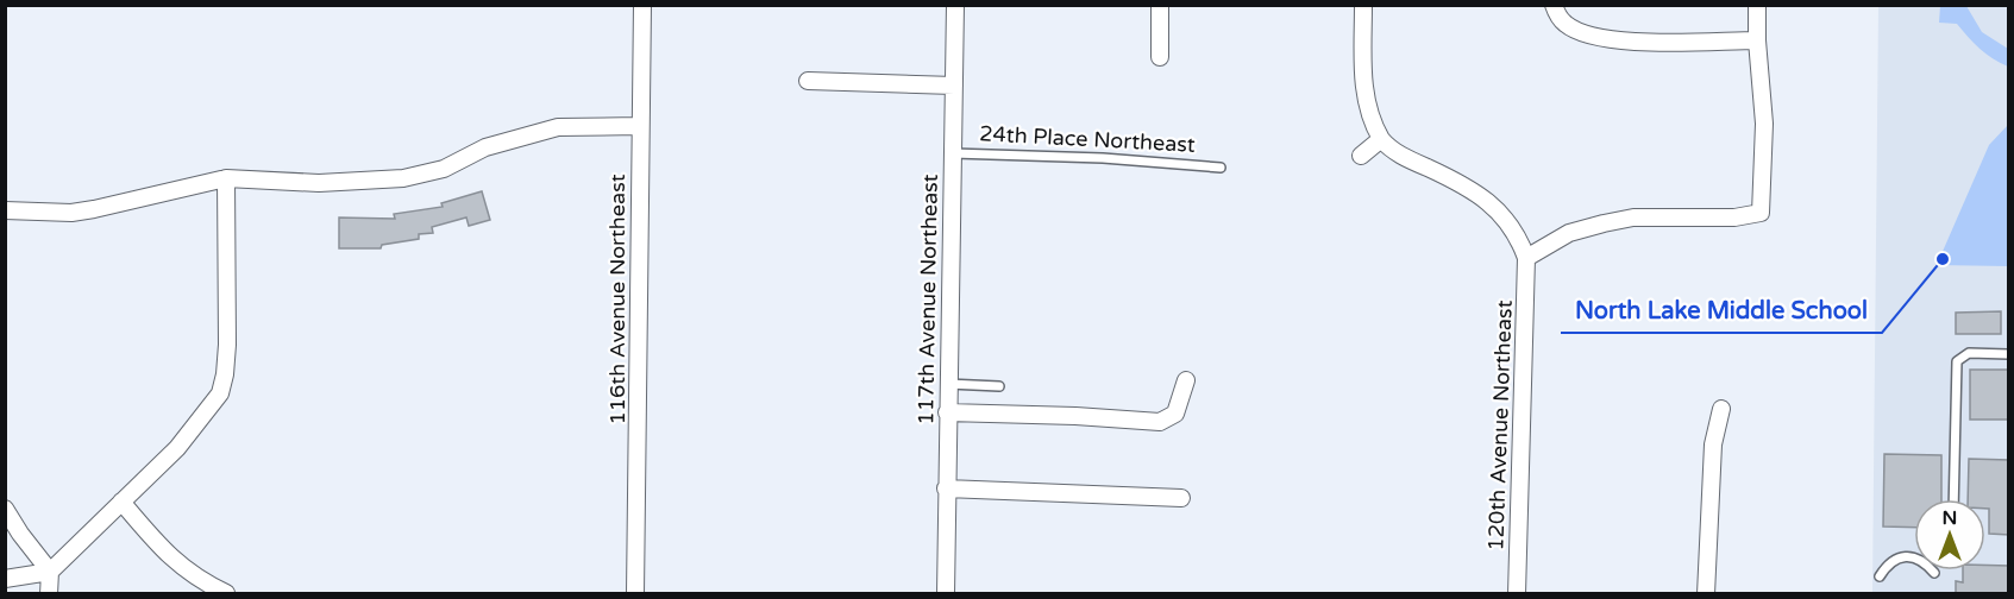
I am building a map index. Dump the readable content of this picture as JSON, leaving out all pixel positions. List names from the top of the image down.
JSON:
{
  "streets": {
    "street": ["116th Avenue Northeast", "117th Avenue Northeast", "120th Avenue Northeast"],
    "lane": ["24th Place Northeast"]
  },
  "crossings": [
    ["24th Place Northeast", "117th Avenue Northeast"]
  ],
  "places": ["North Lake Middle School"],
  "north": "top"
}
